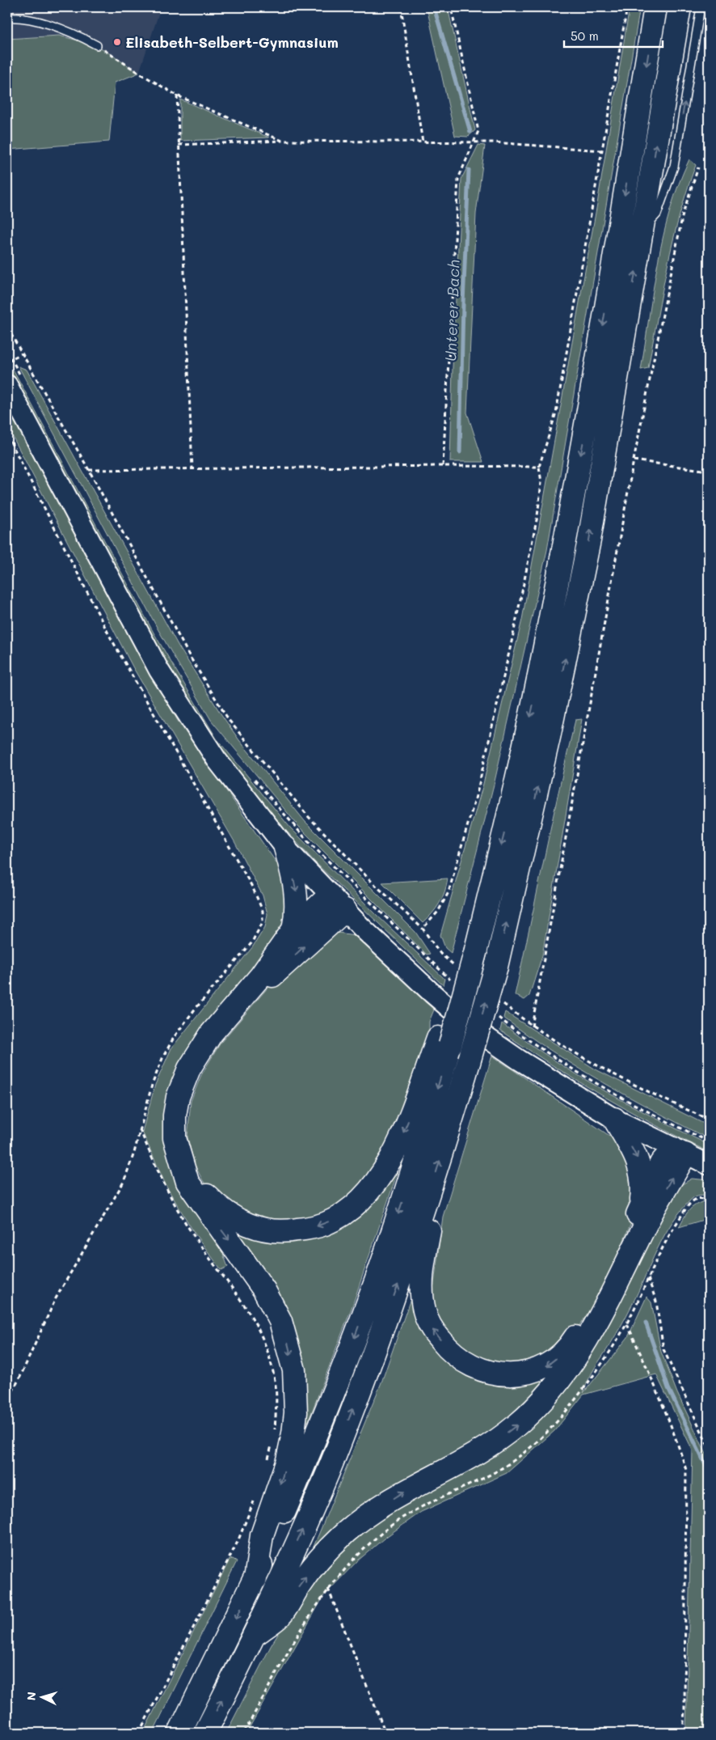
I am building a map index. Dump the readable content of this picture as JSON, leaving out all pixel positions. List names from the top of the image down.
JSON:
{
  "water": ["Unterer Bach"],
  "places": ["Elisabeth-Selbert-Gymnasium"],
  "scale_bar": "50 m",
  "north": "left"
}
